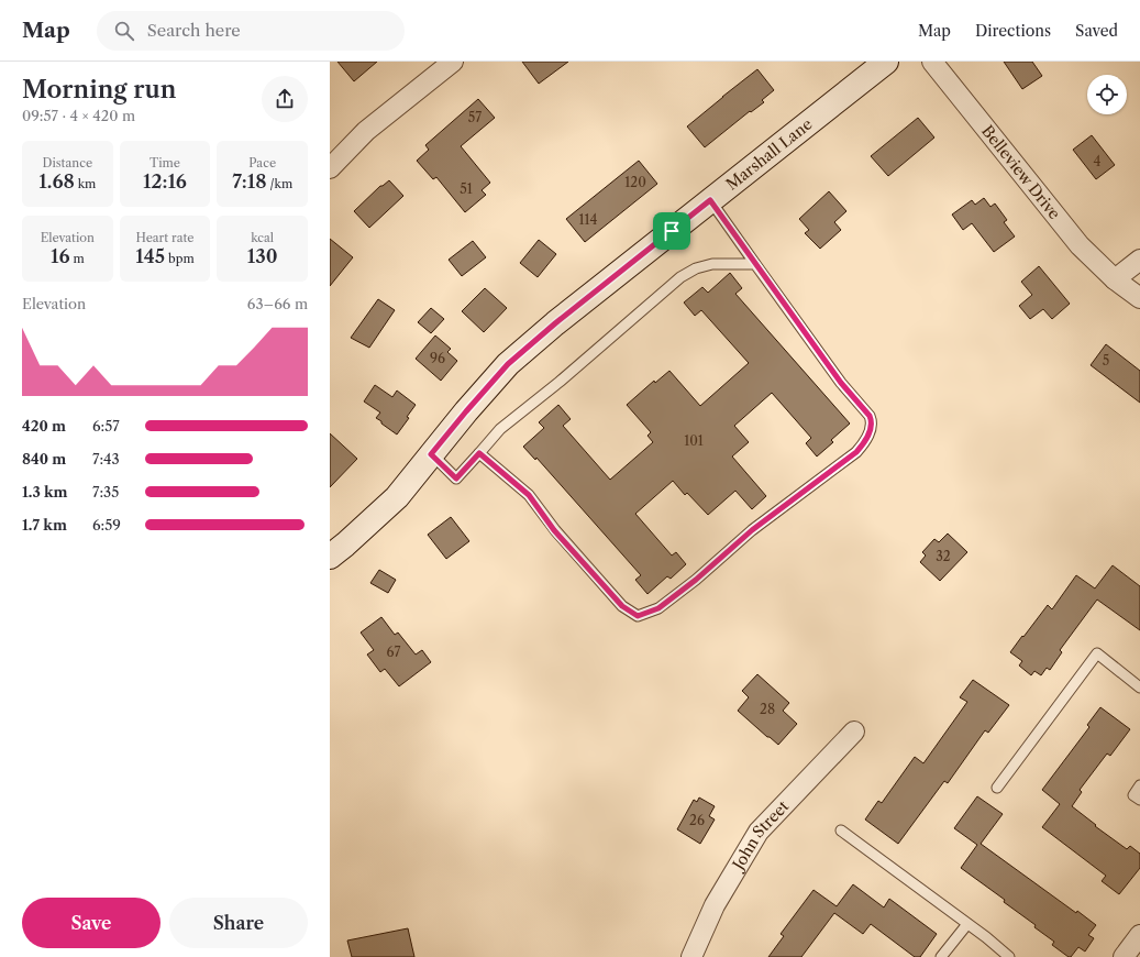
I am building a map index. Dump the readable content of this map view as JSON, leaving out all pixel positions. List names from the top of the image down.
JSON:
{
  "streets": {
    "street": ["Marshall Lane", "Belleview Drive", "John Street"]
  },
  "house_numbers": [
    "57",
    "4",
    "120",
    "51",
    "114",
    "96",
    "5",
    "101",
    "32",
    "67",
    "28",
    "26"
  ],
  "page": {
    "header": "Map",
    "search": "Search here",
    "nav": ["Map", "Directions", "Saved"],
    "heading": ["Morning run", "09:57 · 4 × 420 m"],
    "stats": [
      ["Distance", "1.68 km"],
      ["Time", "12:16"],
      ["Pace", "7:18 /km"],
      ["Elevation", "16 m"],
      ["Heart rate", "145 bpm"],
      ["kcal", "130"]
    ],
    "chart": ["Elevation", "63–66 m"],
    "list": [
      {
        "name": "420 m",
        "note": "6:57"
      },
      {
        "name": "840 m",
        "note": "7:43"
      },
      {
        "name": "1.3 km",
        "note": "7:35"
      },
      {
        "name": "1.7 km",
        "note": "6:59"
      }
    ],
    "buttons": ["Save", "Share"]
  }
}
